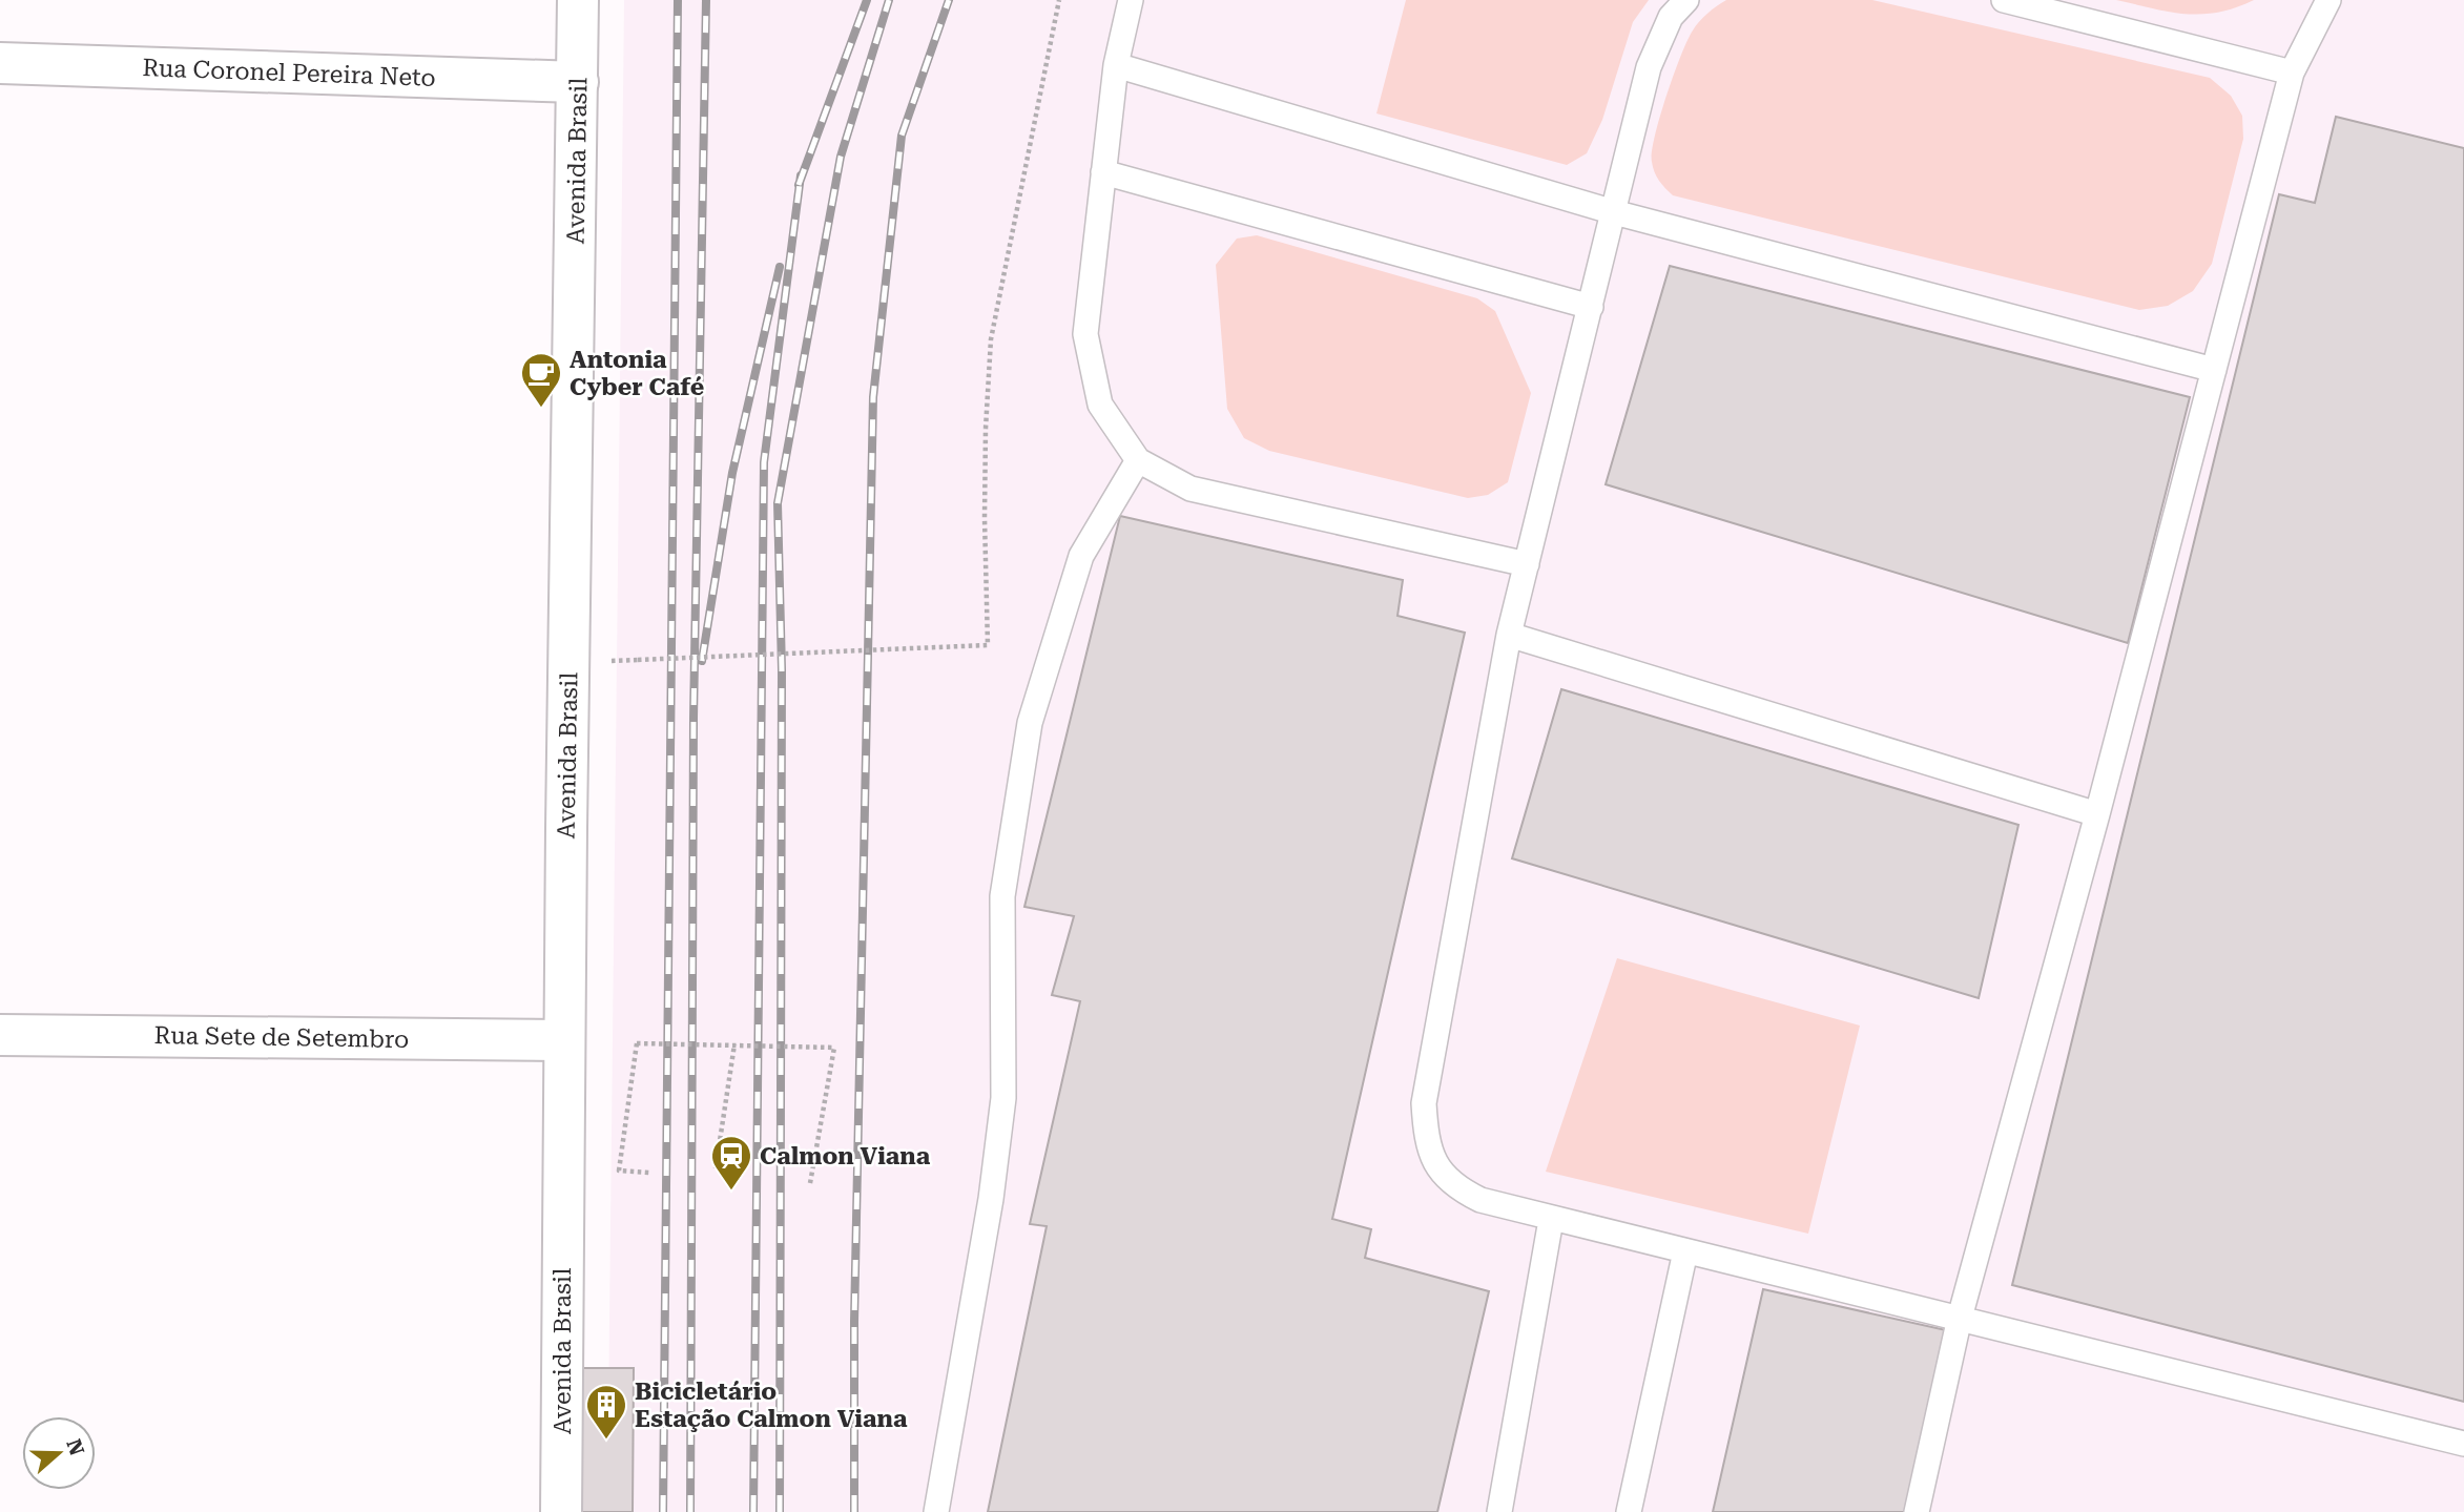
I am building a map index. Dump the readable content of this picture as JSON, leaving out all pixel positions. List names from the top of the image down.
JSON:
{
  "streets": {
    "main road": ["Rua Coronel Pereira Neto", "Avenida Brasil", "Rua Sete de Setembro"]
  },
  "crossings": [
    ["Rua Coronel Pereira Neto", "Avenida Brasil"],
    ["Avenida Brasil", "Rua Sete de Setembro"]
  ],
  "places": {
    "cafe": ["Antonia Cyber Café"],
    "station": ["Calmon Viana"],
    "building": ["Bicicletário Estação Calmon Viana"]
  },
  "north": "right"
}
